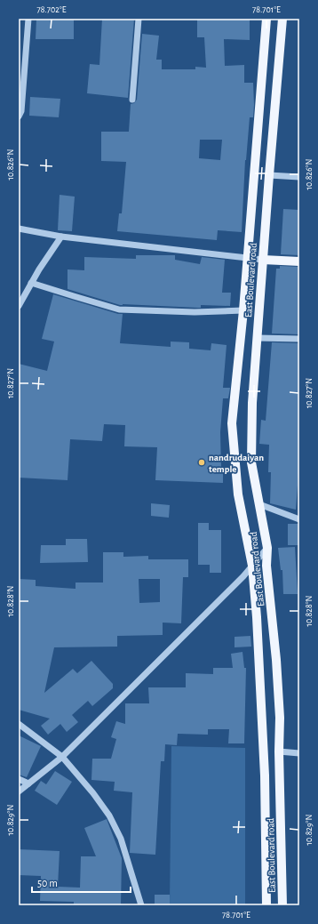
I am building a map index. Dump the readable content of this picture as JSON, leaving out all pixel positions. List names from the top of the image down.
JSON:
{
  "streets": {
    "main road": ["East Boulevard road"]
  },
  "places": ["nandrudaiyan temple"],
  "scale_bar": "50 m",
  "coordinates": [
    "78.702°E",
    "78.701°E",
    "10.826°N",
    "10.827°N",
    "10.828°N",
    "10.829°N"
  ]
}
